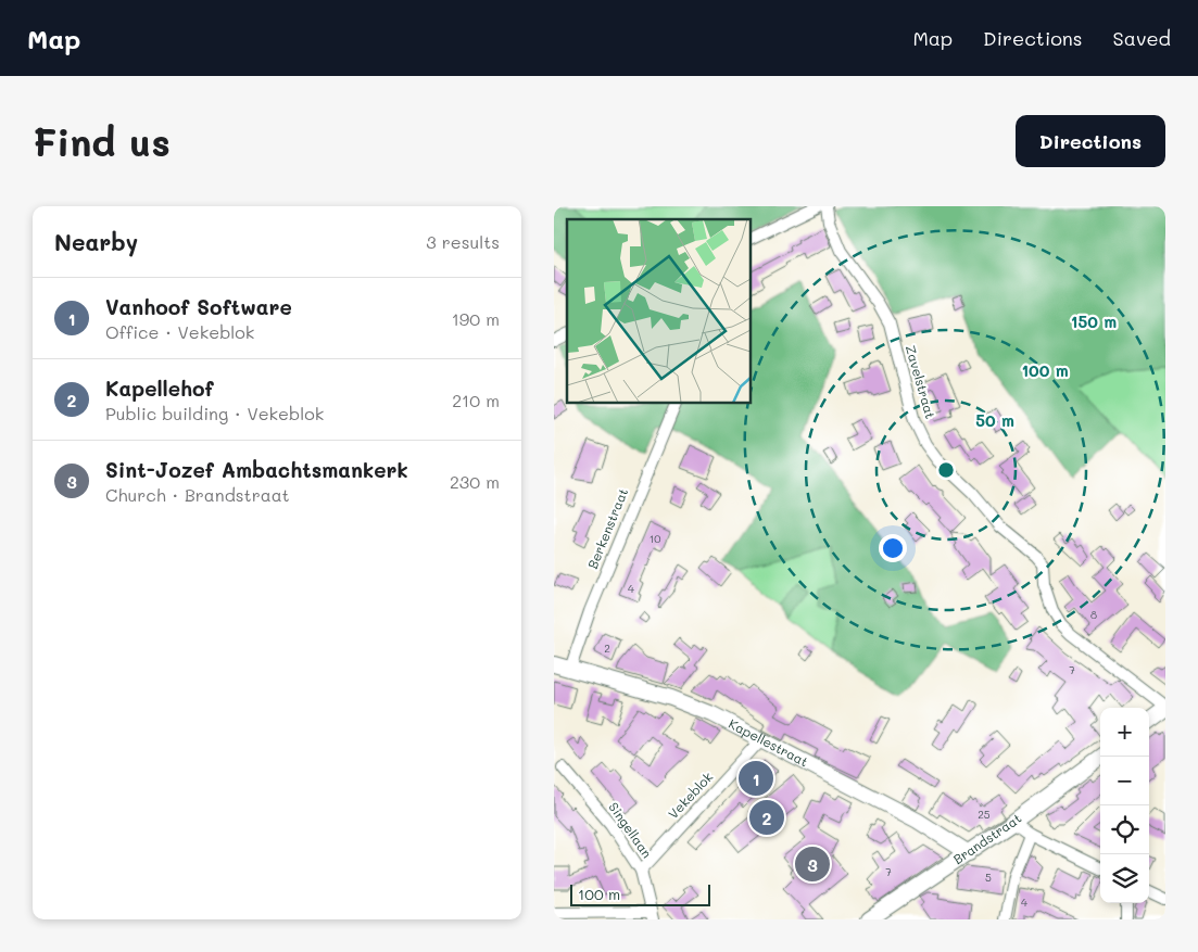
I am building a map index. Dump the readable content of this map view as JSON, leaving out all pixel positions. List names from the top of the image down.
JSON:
{
  "streets": {
    "street": [
      "Zavelstraat",
      "Berkenstraat",
      "Kapellestraat",
      "Vekeblok",
      "Singellaan",
      "Brandstraat"
    ]
  },
  "crossings": [
    ["Berkenstraat", "Kapellestraat"],
    ["Kapellestraat", "Vekeblok"],
    ["Kapellestraat", "Brandstraat"],
    ["Vekeblok", "Singellaan"]
  ],
  "house_numbers": [
    "10",
    "4",
    "8",
    "2",
    "7",
    "25",
    "7",
    "5",
    "4"
  ],
  "scale_bar": "100 m",
  "page": {
    "header": "Map",
    "nav": ["Map", "Directions", "Saved"],
    "buttons": "Directions",
    "title": "Find us",
    "heading": ["Nearby", "3 results"],
    "list": [
      {
        "mark": "1",
        "name": "Vanhoof Software",
        "note": "Office · Vekeblok",
        "value": "190 m"
      },
      {
        "mark": "2",
        "name": "Kapellehof",
        "note": "Public building · Vekeblok",
        "value": "210 m"
      },
      {
        "mark": "3",
        "name": "Sint-Jozef Ambachtsmankerk",
        "note": "Church · Brandstraat",
        "value": "230 m"
      }
    ],
    "map_buttons": ["+", "−"],
    "pins": ["1", "2", "3"],
    "scale": "100 m"
  },
  "rings": ["150 m", "100 m", "50 m"]
}
